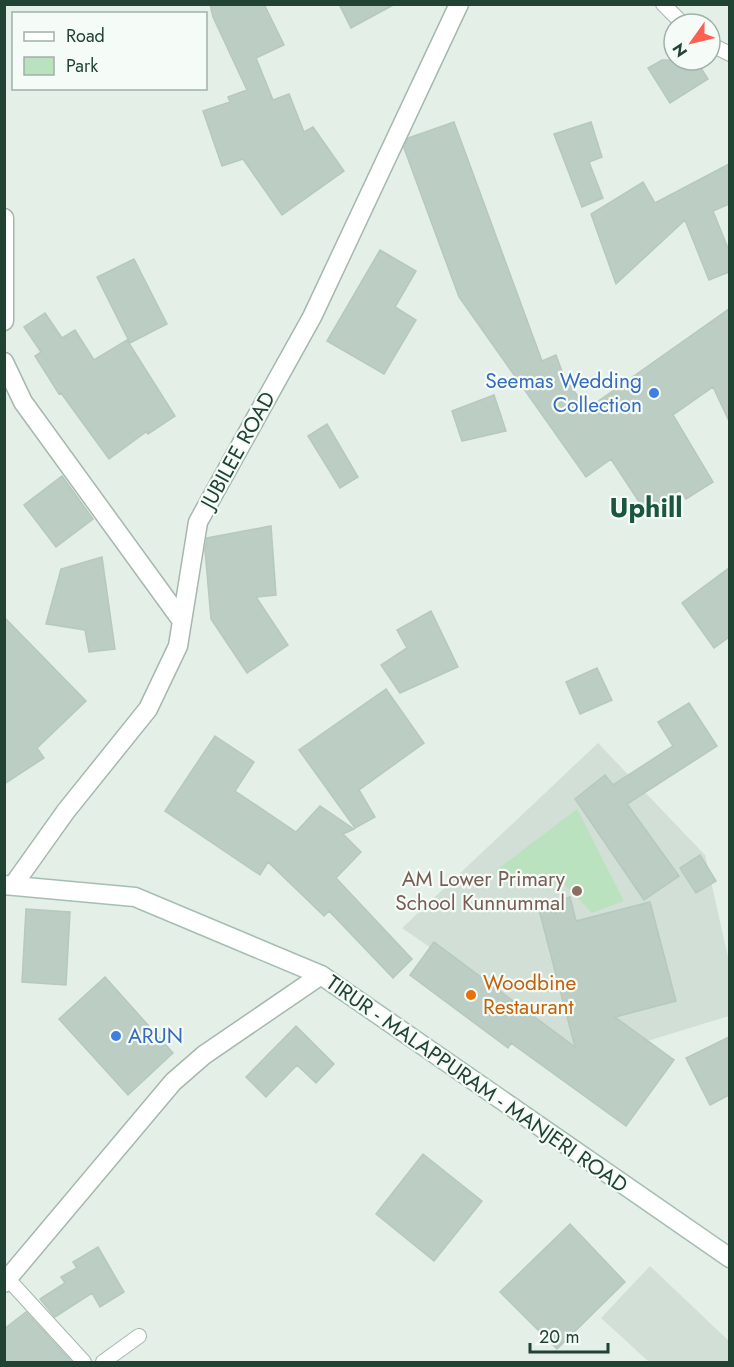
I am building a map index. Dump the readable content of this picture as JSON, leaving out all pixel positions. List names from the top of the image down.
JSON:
{
  "streets": {
    "street": ["JUBILEE ROAD", "TIRUR - MALAPPURAM - MANJERI ROAD"]
  },
  "crossings": [
    ["JUBILEE ROAD", "TIRUR - MALAPPURAM - MANJERI ROAD"]
  ],
  "districts": ["Uphill"],
  "places": [
    "Seemas Wedding Collection",
    "AM Lower Primary School Kunnummal",
    "Woodbine Restaurant",
    "ARUN"
  ],
  "legend": ["Road", "Park"],
  "scale_bar": "20 m",
  "north": "bottom left"
}
